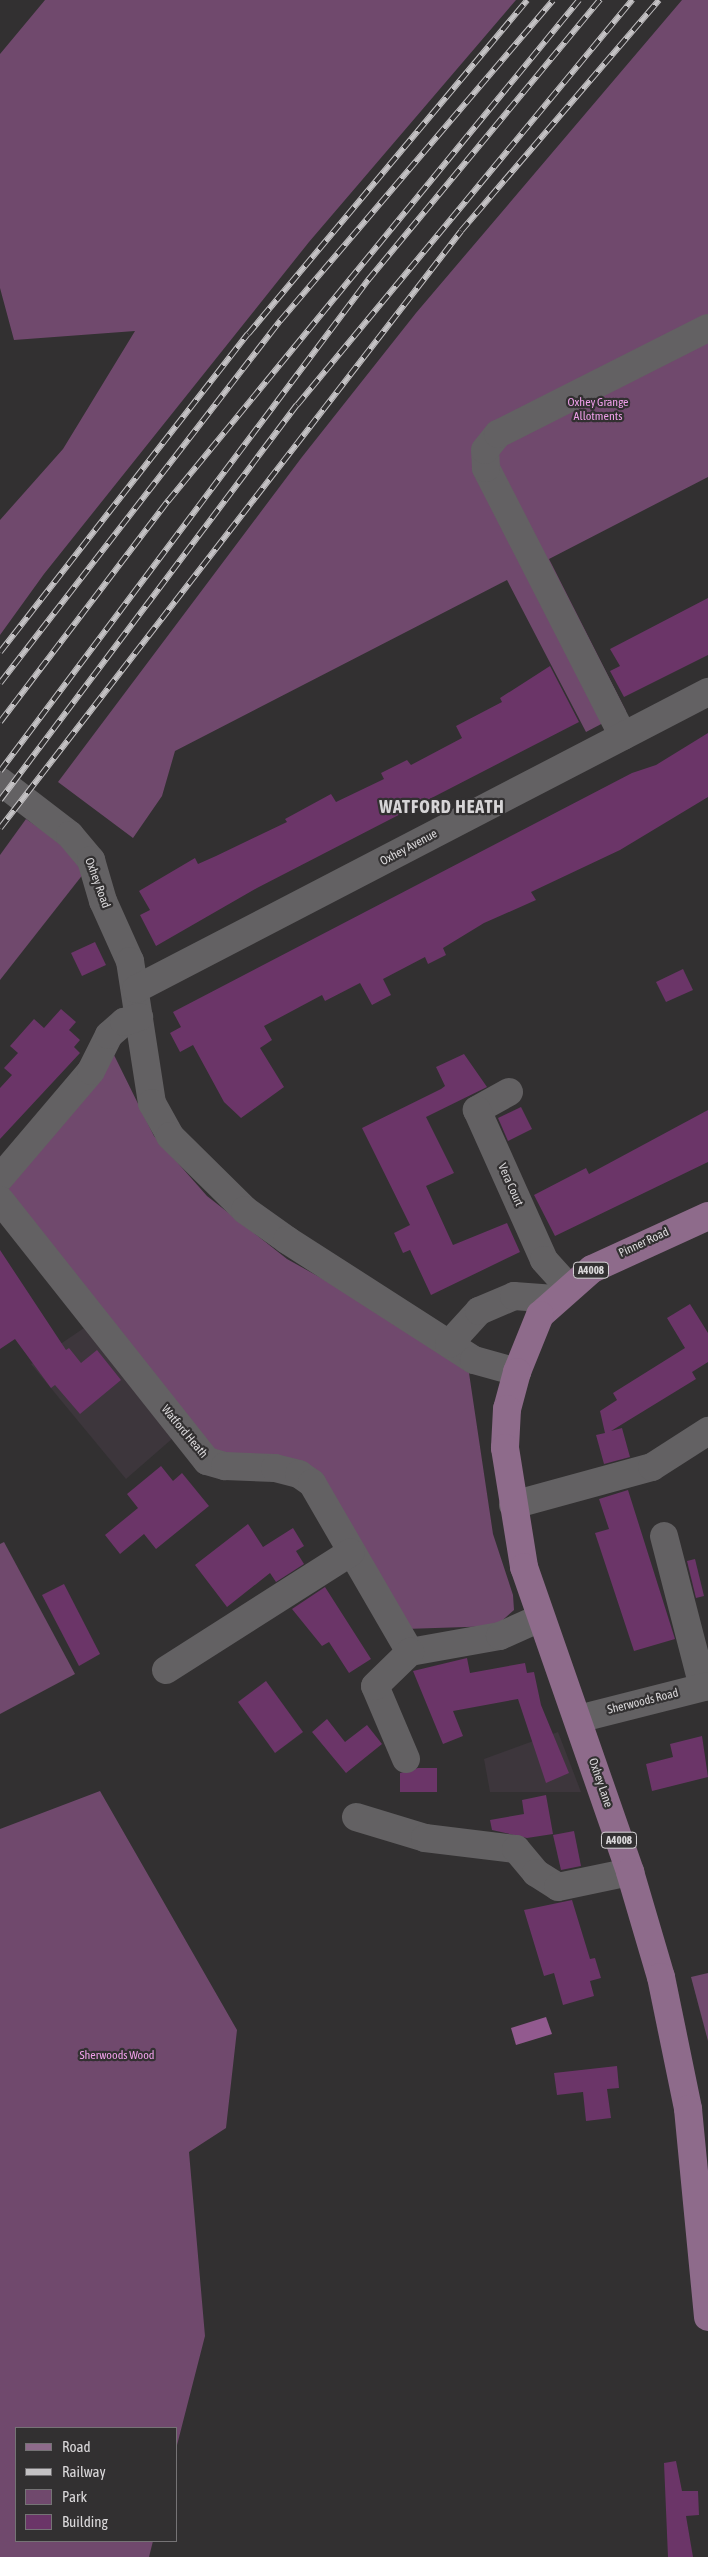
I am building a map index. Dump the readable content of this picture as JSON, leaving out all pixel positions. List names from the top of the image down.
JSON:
{
  "streets": {
    "main road": ["Pinner Road", "A4008", "Oxhey Lane"],
    "street": [
      "Oxhey Avenue",
      "Oxhey Road",
      "Vera Court",
      "Watford Heath",
      "Sherwoods Road"
    ]
  },
  "crossings": [
    ["Oxhey Avenue", "Oxhey Road"],
    ["Vera Court", "Pinner Road"],
    ["Pinner Road", "Oxhey Lane"],
    ["Sherwoods Road", "Oxhey Lane"]
  ],
  "districts": ["WATFORD HEATH"],
  "parks": ["Oxhey Grange Allotments", "Sherwoods Wood"],
  "legend": [
    "Road",
    "Railway",
    "Park",
    "Building"
  ]
}
